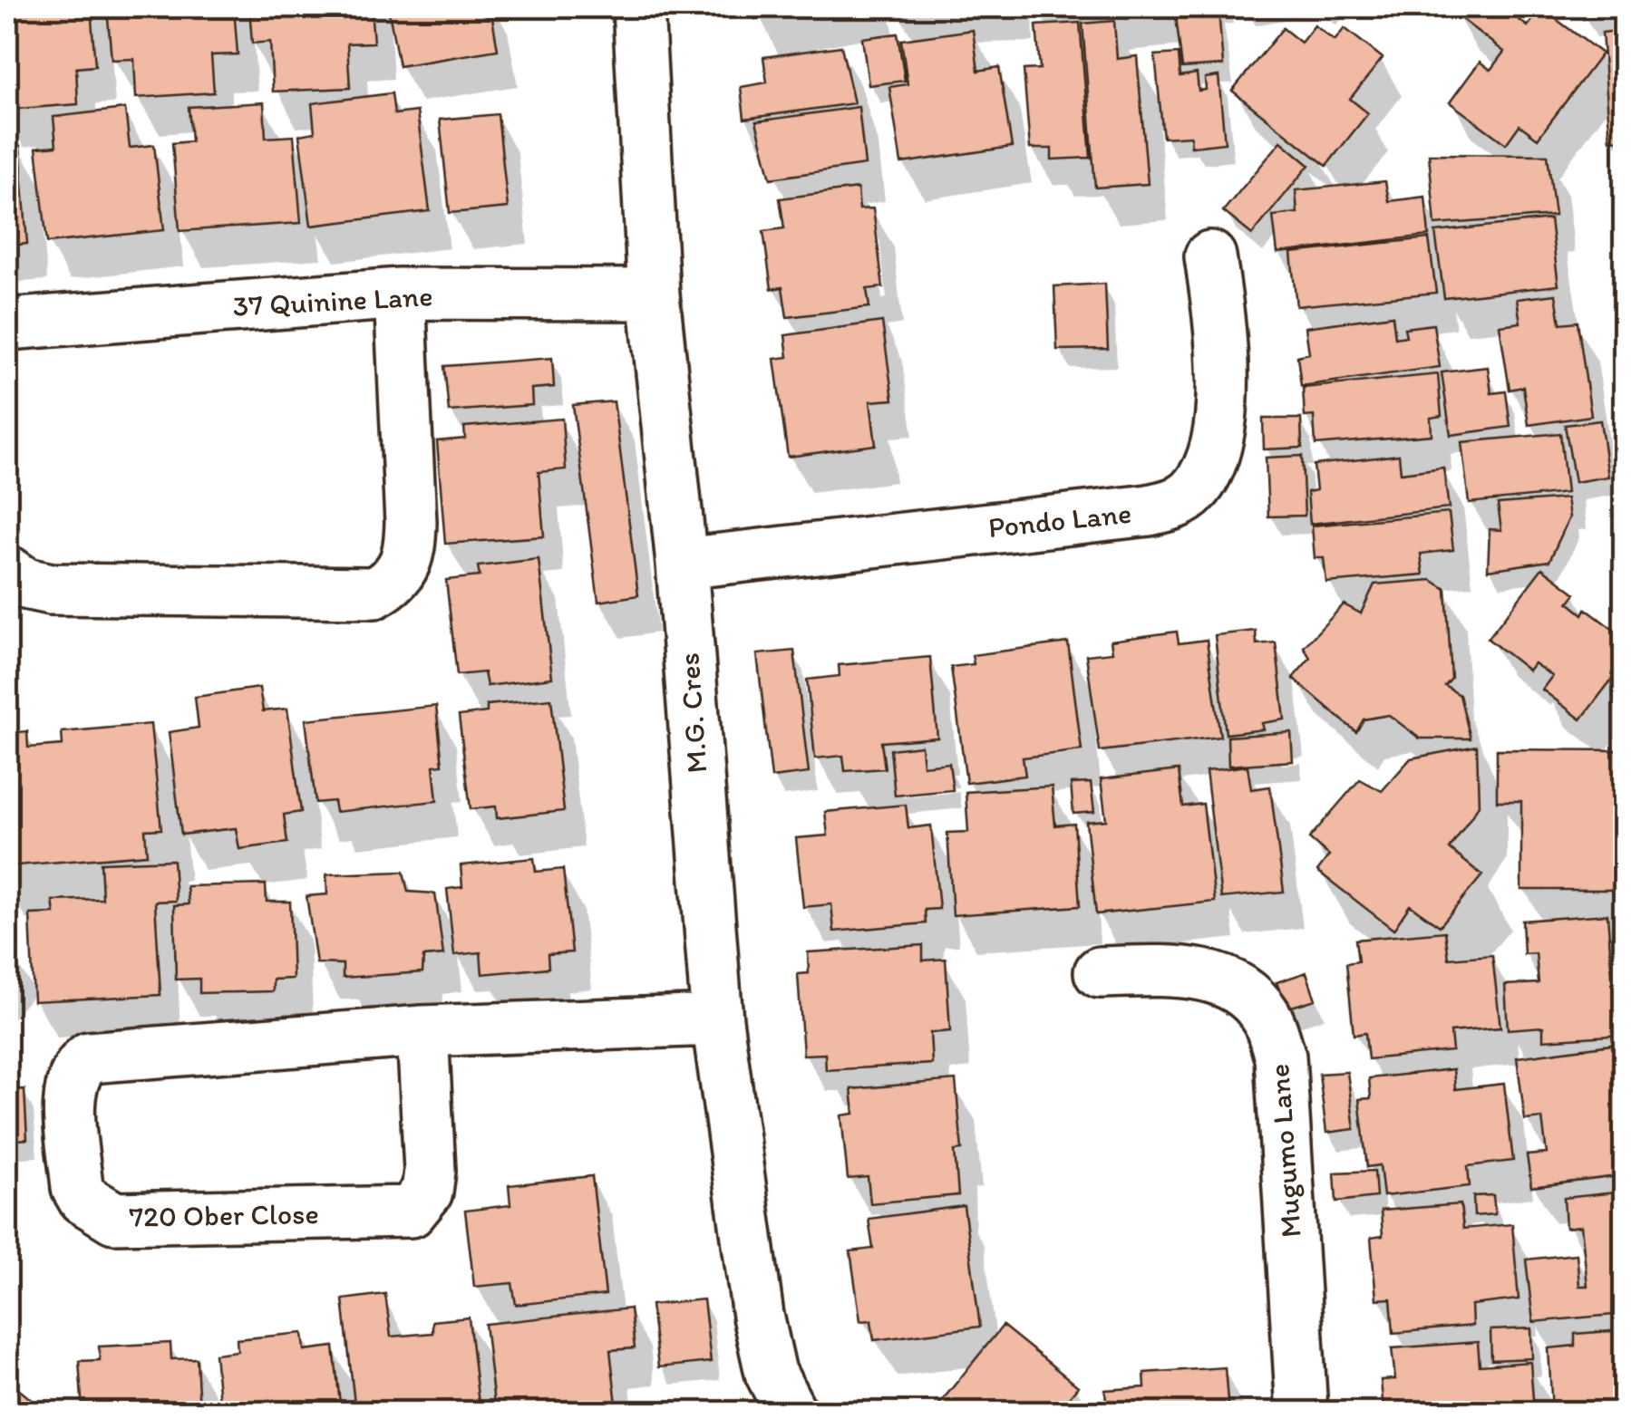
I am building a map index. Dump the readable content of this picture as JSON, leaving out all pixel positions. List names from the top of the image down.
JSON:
{
  "streets": {
    "street": [
      "37 Quinine Lane",
      "Pondo Lane",
      "M.G. Cres",
      "Mugumo Lane",
      "720 Ober Close"
    ]
  },
  "crossings": [
    ["37 Quinine Lane", "M.G. Cres"],
    ["Pondo Lane", "M.G. Cres"]
  ]
}
